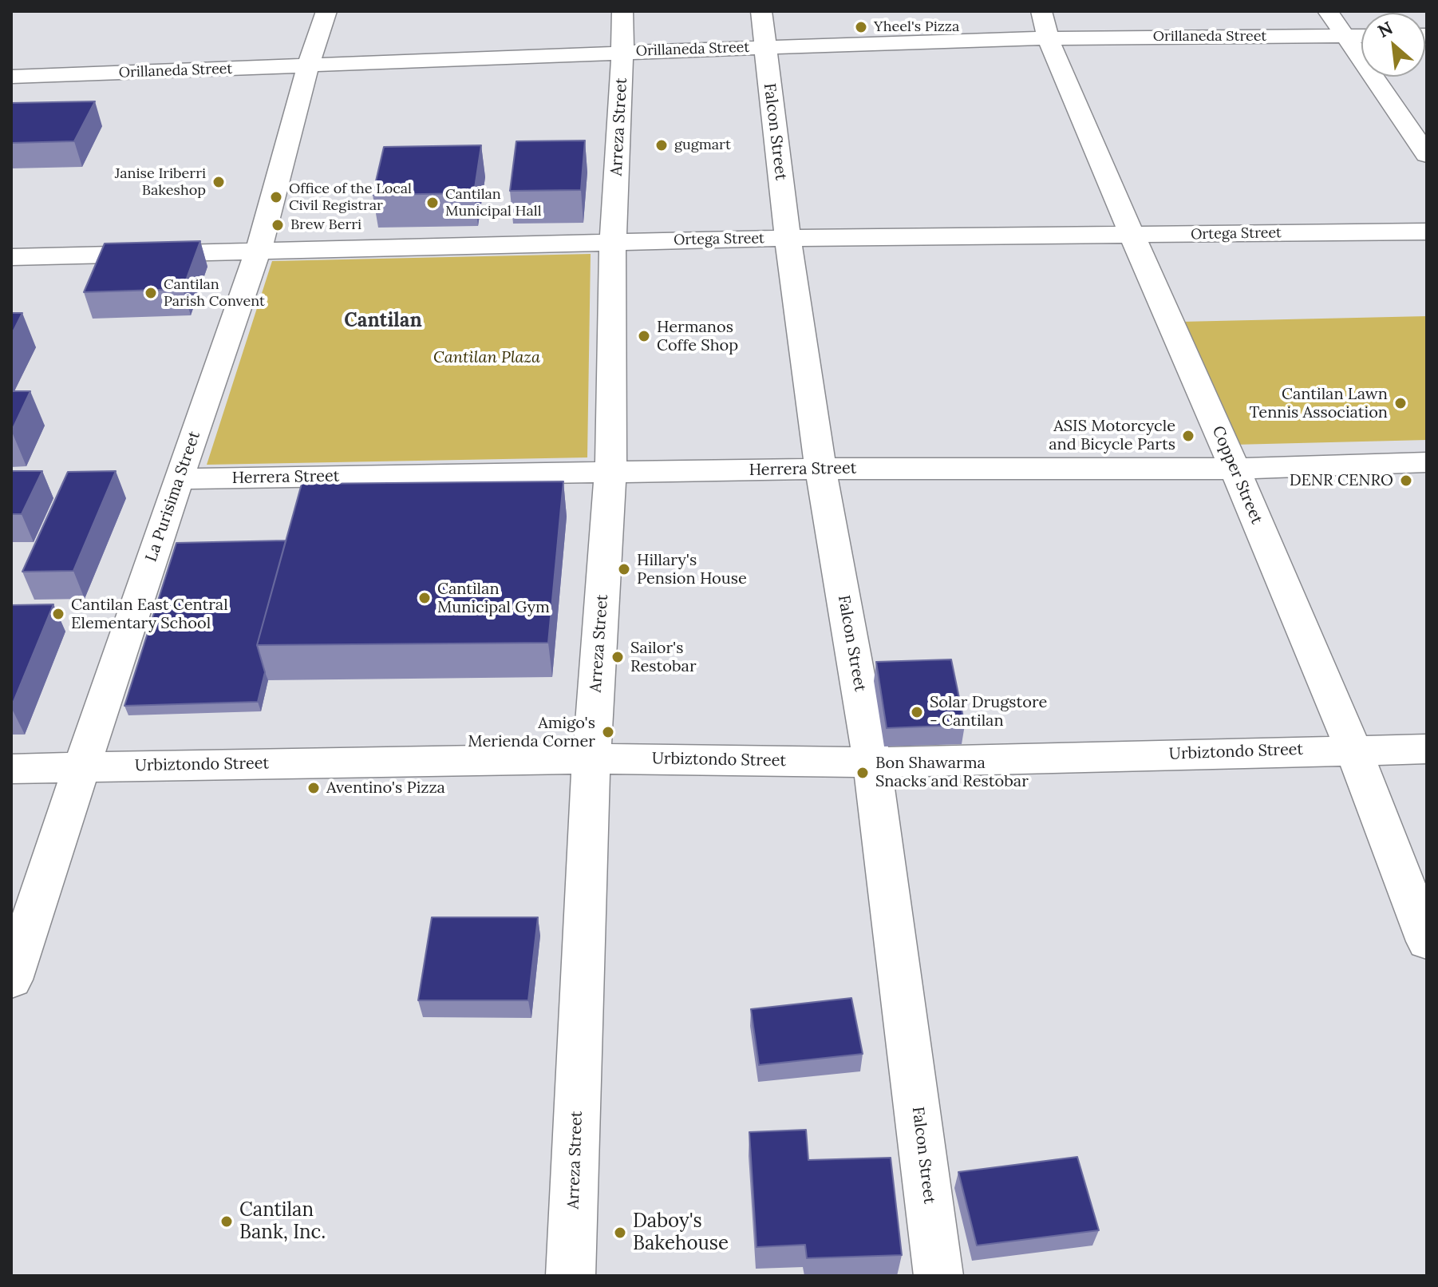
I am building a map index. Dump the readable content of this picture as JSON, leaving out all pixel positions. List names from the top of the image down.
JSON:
{
  "streets": {
    "street": [
      "Orillaneda Street",
      "Arreza Street",
      "Falcon Street",
      "Ortega Street",
      "Herrera Street",
      "Copper Street",
      "La Purisima Street",
      "Urbiztondo Street"
    ]
  },
  "crossings": [
    ["Orillaneda Street", "Arreza Street"],
    ["Orillaneda Street", "Falcon Street"],
    ["Orillaneda Street", "Copper Street"],
    ["Orillaneda Street", "La Purisima Street"],
    ["Arreza Street", "Ortega Street"],
    ["Arreza Street", "Herrera Street"],
    ["Arreza Street", "Urbiztondo Street"],
    ["Falcon Street", "Ortega Street"],
    ["Falcon Street", "Herrera Street"],
    ["Falcon Street", "Urbiztondo Street"],
    ["Ortega Street", "Copper Street"],
    ["Ortega Street", "La Purisima Street"],
    ["Herrera Street", "Copper Street"],
    ["Herrera Street", "La Purisima Street"],
    ["Copper Street", "Urbiztondo Street"],
    ["La Purisima Street", "Urbiztondo Street"]
  ],
  "districts": ["Cantilan"],
  "parks": ["Cantilan Plaza"],
  "places": [
    "Yheel's Pizza",
    "gugmart",
    "Janise Iriberri Bakeshop",
    "Office of the Local Civil Registrar",
    "Cantilan Municipal Hall",
    "Brew Berri",
    "Cantilan Parish Convent",
    "Hermanos Coffe Shop",
    "Cantilan Lawn Tennis Association",
    "ASIS Motorcycle and Bicycle Parts",
    "DENR CENRO",
    "Hillary's Pension House",
    "Cantilan Municipal Gym",
    "Cantilan East Central Elementary School",
    "Sailor's Restobar",
    "Solar Drugstore - Cantilan",
    "Amigo's Merienda Corner",
    "Bon Shawarma Snacks and Restobar",
    "Aventino's Pizza",
    "Cantilan Bank, Inc.",
    "Daboy's Bakehouse"
  ],
  "north": "top left"
}
